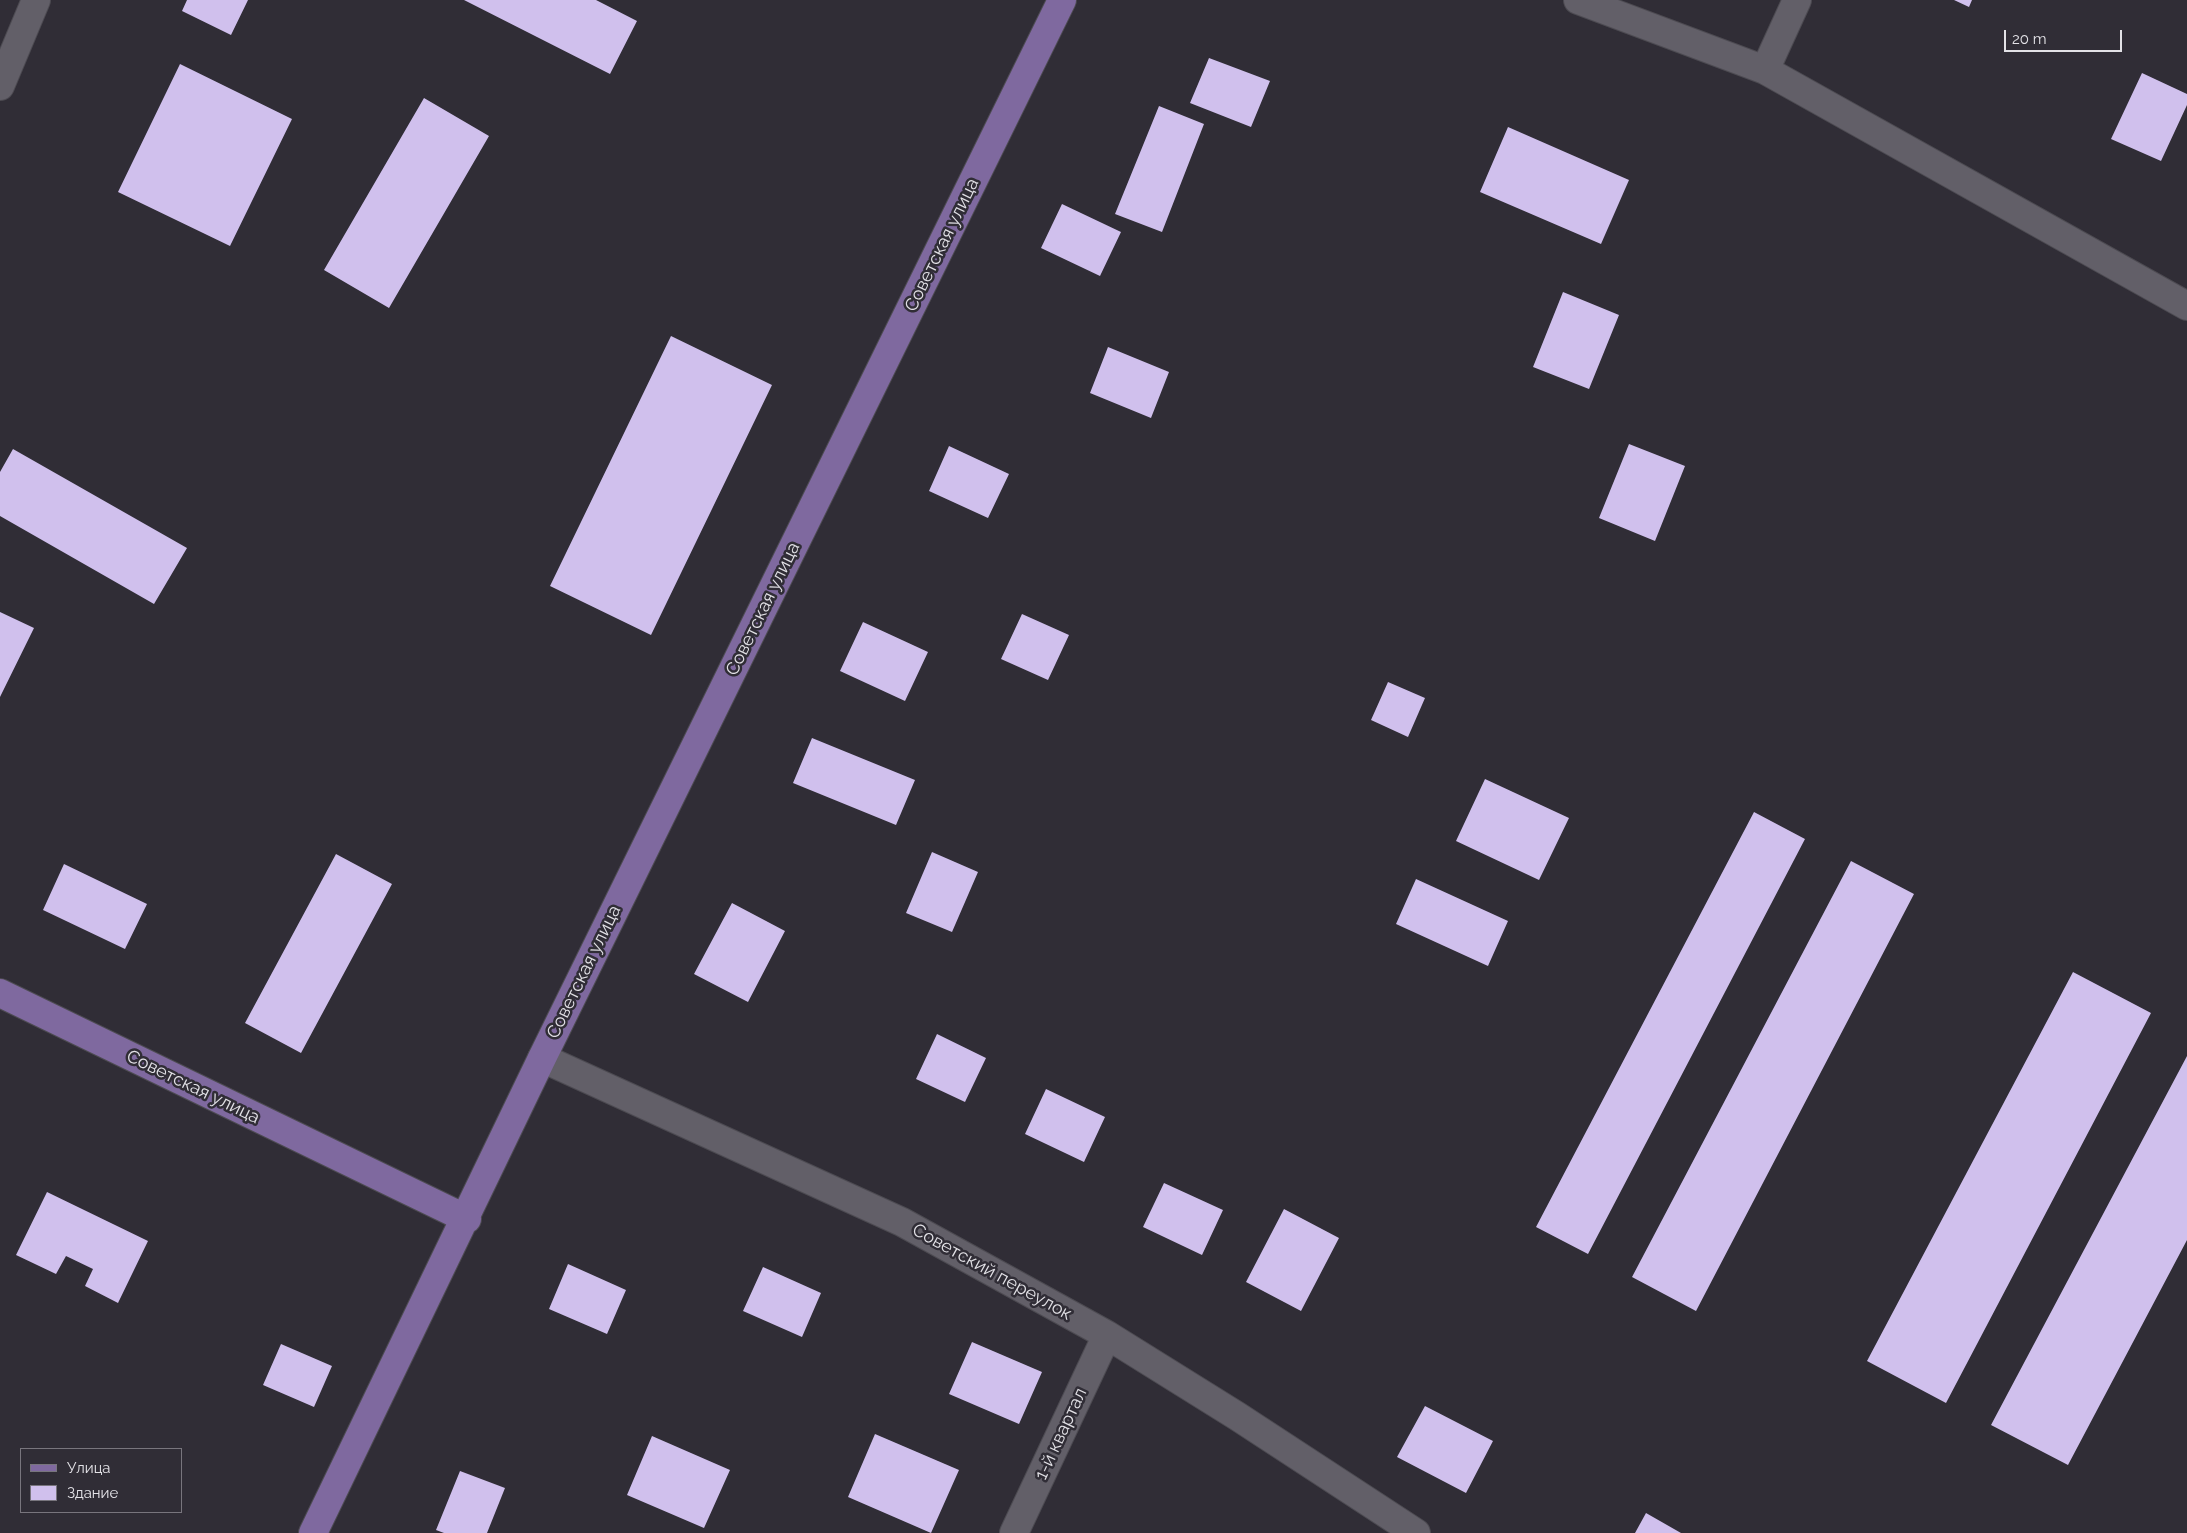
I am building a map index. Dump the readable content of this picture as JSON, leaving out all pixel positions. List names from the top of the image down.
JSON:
{
  "streets": {
    "main road": ["Советская улица"],
    "street": ["Советский переулок", "1-й квартал"]
  },
  "crossings": [
    ["Советская улица", "Советский переулок"],
    ["Советский переулок", "1-й квартал"]
  ],
  "legend": ["Улица", "Здание"],
  "scale_bar": "20 m"
}
